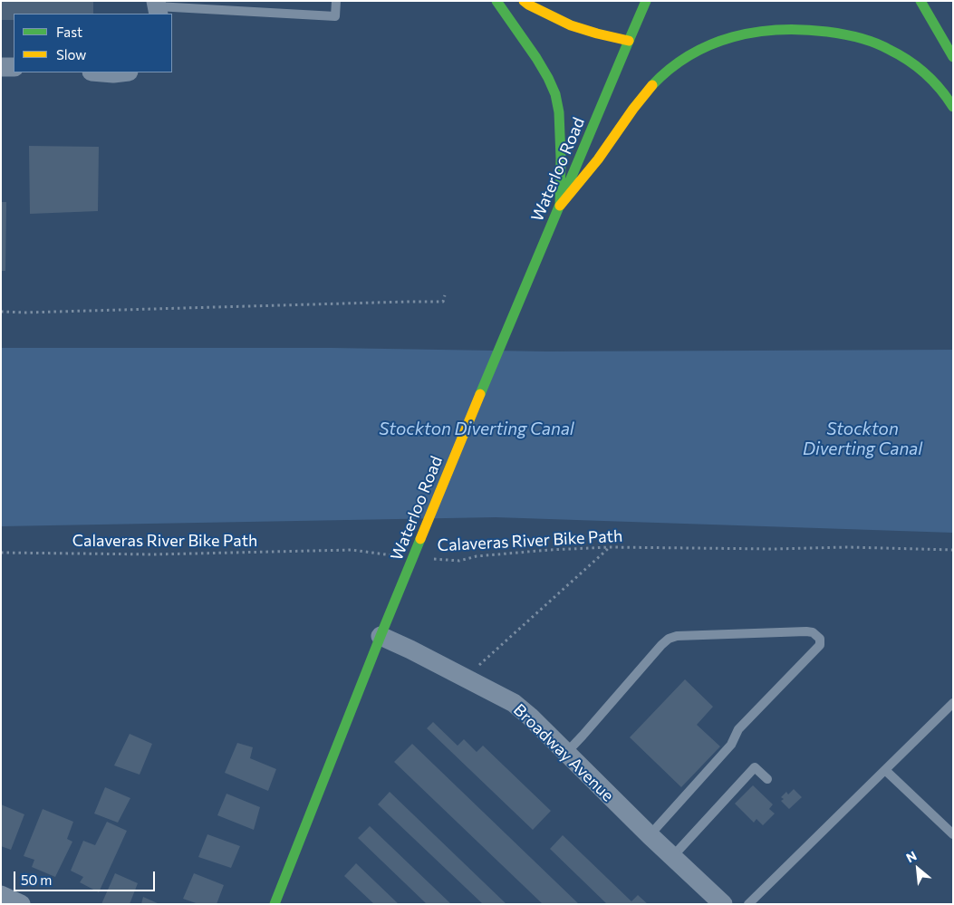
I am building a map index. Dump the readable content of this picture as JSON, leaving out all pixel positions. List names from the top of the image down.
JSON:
{
  "streets": {
    "main road": ["Waterloo Road"],
    "street": ["Broadway Avenue"],
    "path": ["Calaveras River Bike Path"]
  },
  "crossings": [
    ["Waterloo Road", "Calaveras River Bike Path"],
    ["Waterloo Road", "Broadway Avenue"]
  ],
  "water": ["Stockton Diverting Canal"],
  "legend": ["Fast", "Slow"],
  "scale_bar": "50 m",
  "north": "top left"
}
